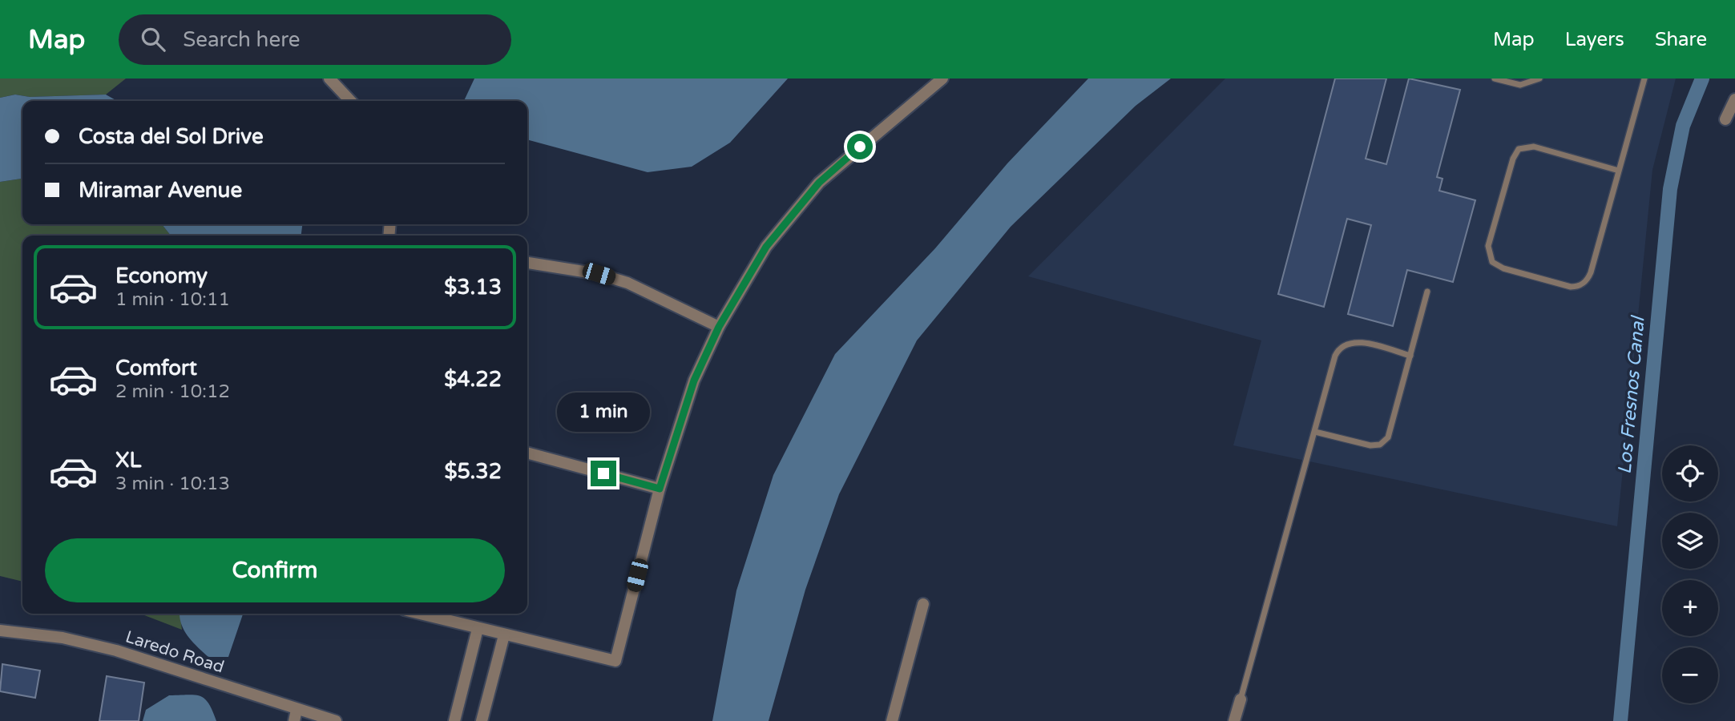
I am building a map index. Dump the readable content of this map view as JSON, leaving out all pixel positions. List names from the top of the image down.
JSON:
{
  "streets": {
    "street": ["Laredo Road"]
  },
  "water": ["Los Fresnos Canal"],
  "page": {
    "header": "Map",
    "search": "Search here",
    "nav": ["Map", "Layers", "Share"],
    "banner": ["Costa del Sol Drive", "Miramar Avenue"],
    "list": [
      {
        "name": "Economy",
        "note": "1 min · 10:11",
        "value": "$3.13"
      },
      {
        "name": "Comfort",
        "note": "2 min · 10:12",
        "value": "$4.22"
      },
      {
        "name": "XL",
        "note": "3 min · 10:13",
        "value": "$5.32"
      }
    ],
    "bubble": "1 min",
    "map_buttons": ["+", "−"],
    "buttons": "Confirm"
  }
}
